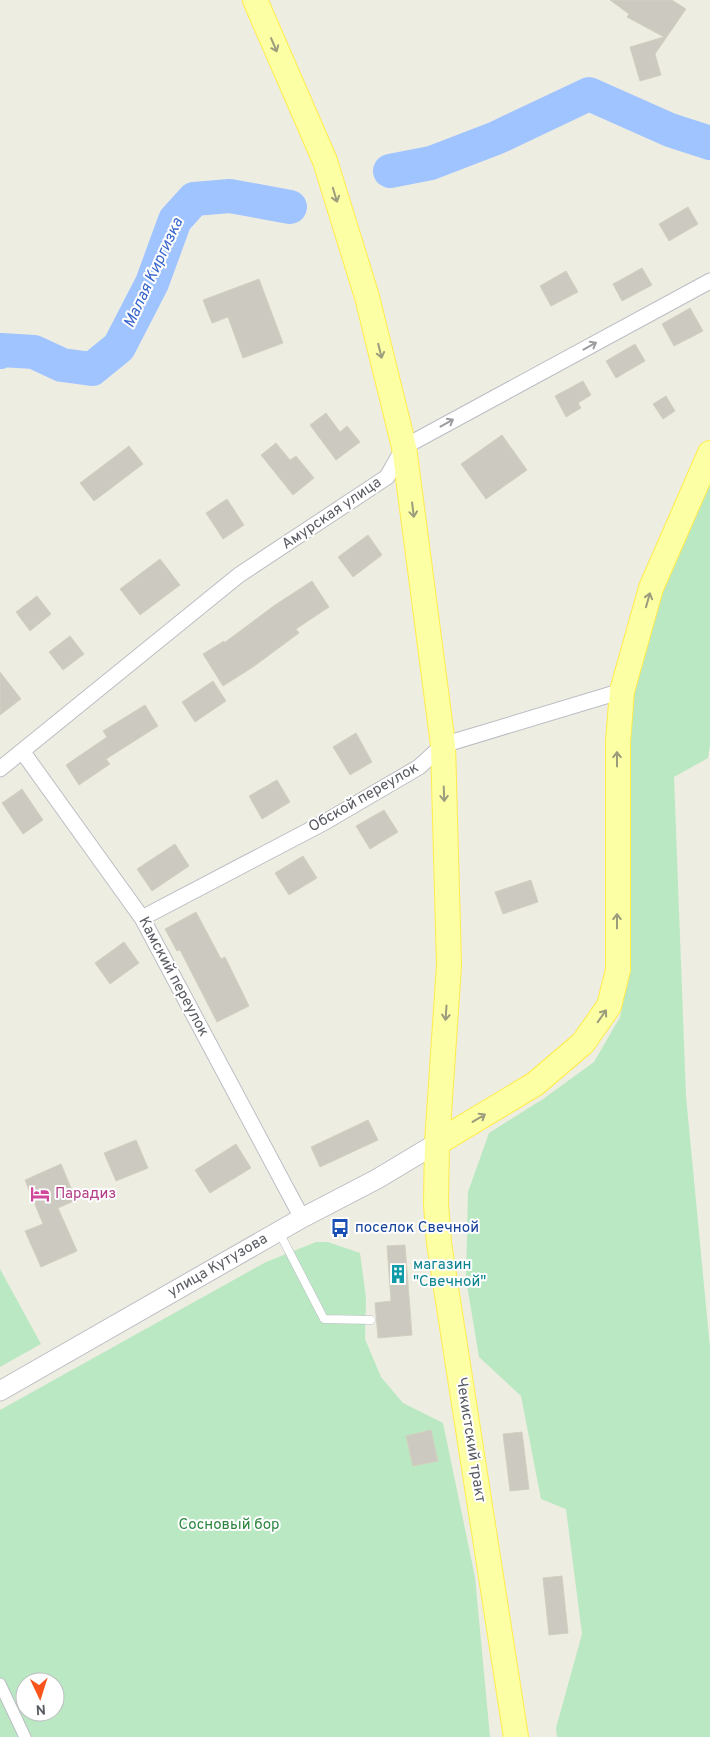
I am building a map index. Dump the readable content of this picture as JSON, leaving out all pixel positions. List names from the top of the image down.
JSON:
{
  "streets": {
    "main road": ["Чекистский тракт"],
    "street": [
      "Амурская улица",
      "Обской переулок",
      "Камский переулок",
      "улица Кутузова"
    ]
  },
  "crossings": [
    ["Амурская улица", "Камский переулок"],
    ["Амурская улица", "Чекистский тракт"],
    ["Обской переулок", "Камский переулок"],
    ["Обской переулок", "Чекистский тракт"],
    ["Камский переулок", "улица Кутузова"],
    ["улица Кутузова", "Чекистский тракт"]
  ],
  "one_way": ["Чекистский тракт"],
  "water": ["Малая Киргизка"],
  "parks": ["Сосновый бор"],
  "places": {
    "hotel": ["Парадиз"],
    "bus stop": ["поселок Свечной"],
    "building": ["магазин \"Свечной\""]
  },
  "north": "bottom"
}
